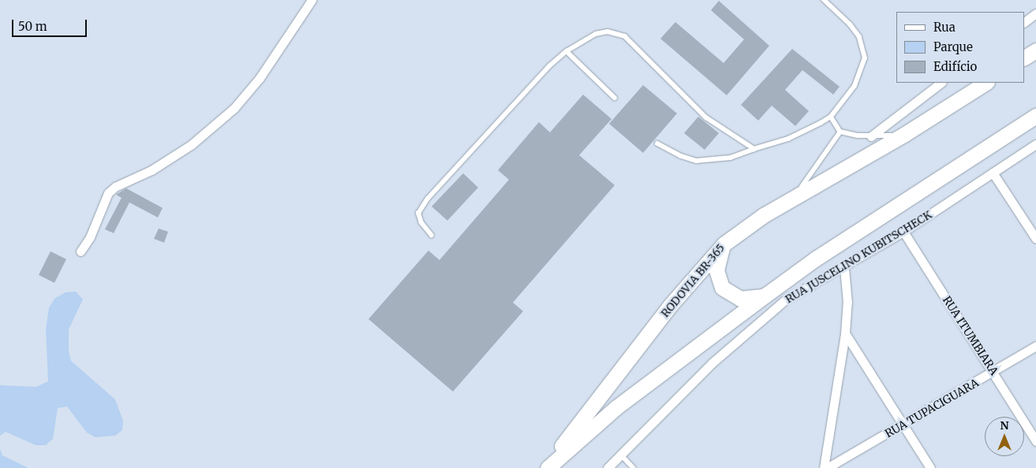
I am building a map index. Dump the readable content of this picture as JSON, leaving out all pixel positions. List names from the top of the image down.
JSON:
{
  "streets": {
    "main road": ["RODOVIA BR-365"],
    "street": ["RUA JUSCELINO KUBITSCHECK", "RUA ITUMBIARA", "RUA TUPACIGUARA"]
  },
  "crossings": [
    ["RUA JUSCELINO KUBITSCHECK", "RUA ITUMBIARA"],
    ["RUA ITUMBIARA", "RUA TUPACIGUARA"]
  ],
  "legend": ["Rua", "Parque", "Edifício"],
  "scale_bar": "50 m",
  "north": "top"
}
